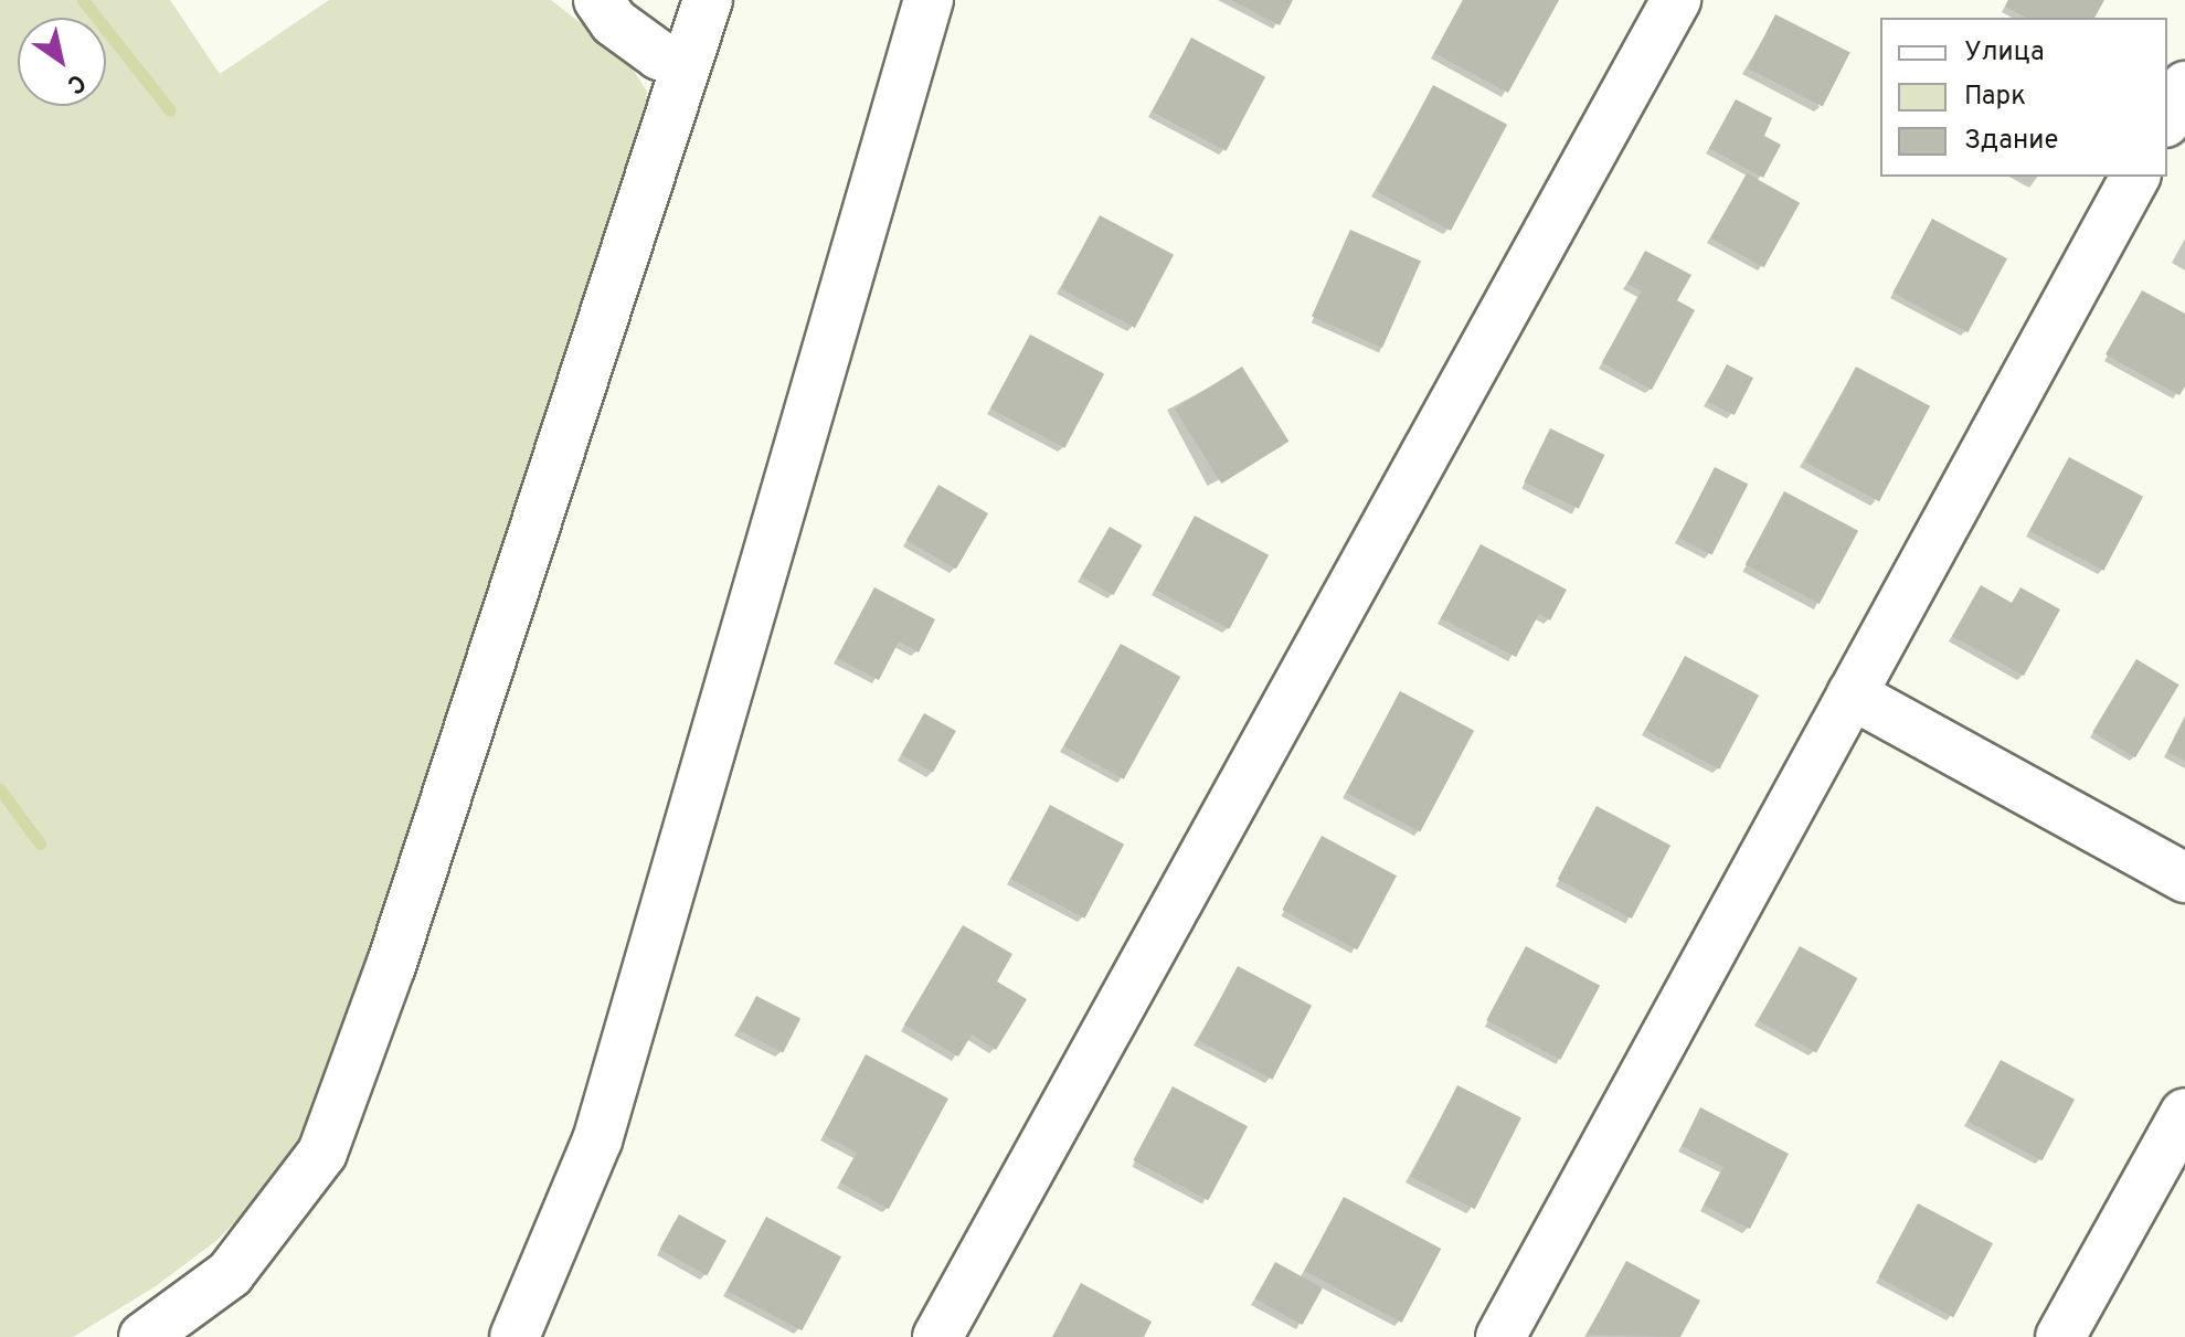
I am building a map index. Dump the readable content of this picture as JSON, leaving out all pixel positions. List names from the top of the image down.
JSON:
{
  "legend": ["Улица", "Парк", "Здание"],
  "north": "bottom right"
}
